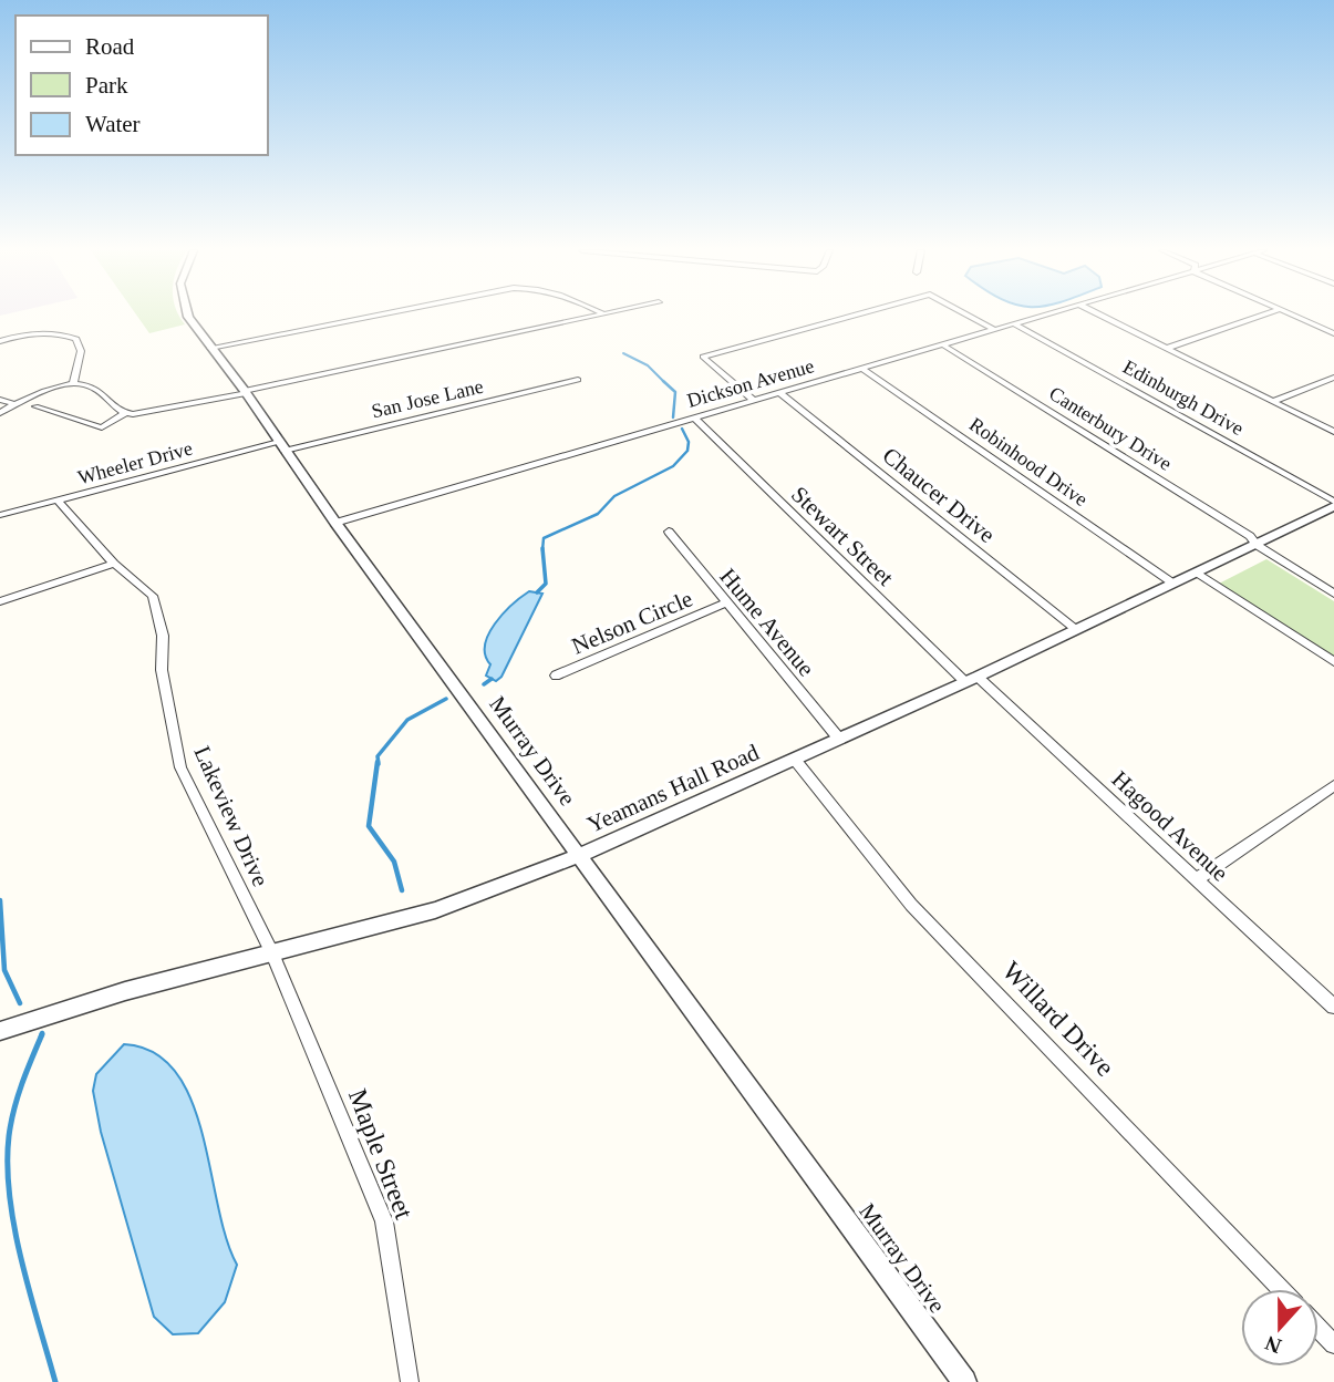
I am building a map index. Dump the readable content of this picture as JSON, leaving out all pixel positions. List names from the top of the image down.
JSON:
{
  "streets": {
    "street": [
      "Dickson Avenue",
      "Edinburgh Drive",
      "San Jose Lane",
      "Canterbury Drive",
      "Robinhood Drive",
      "Wheeler Drive",
      "Chaucer Drive",
      "Stewart Street",
      "Nelson Circle",
      "Hume Avenue",
      "Murray Drive",
      "Yeamans Hall Road",
      "Lakeview Drive",
      "Hagood Avenue",
      "Willard Drive",
      "Maple Street"
    ]
  },
  "crossings": [
    ["Dickson Avenue", "Edinburgh Drive"],
    ["Dickson Avenue", "Canterbury Drive"],
    ["Dickson Avenue", "Robinhood Drive"],
    ["Dickson Avenue", "Chaucer Drive"],
    ["Dickson Avenue", "Stewart Street"],
    ["Dickson Avenue", "Murray Drive"],
    ["Edinburgh Drive", "Yeamans Hall Road"],
    ["San Jose Lane", "Wheeler Drive"],
    ["San Jose Lane", "Murray Drive"],
    ["Canterbury Drive", "Yeamans Hall Road"],
    ["Robinhood Drive", "Yeamans Hall Road"],
    ["Wheeler Drive", "Murray Drive"],
    ["Wheeler Drive", "Lakeview Drive"],
    ["Chaucer Drive", "Yeamans Hall Road"],
    ["Stewart Street", "Yeamans Hall Road"],
    ["Stewart Street", "Hagood Avenue"],
    ["Nelson Circle", "Hume Avenue"],
    ["Hume Avenue", "Yeamans Hall Road"],
    ["Murray Drive", "Yeamans Hall Road"],
    ["Yeamans Hall Road", "Lakeview Drive"],
    ["Yeamans Hall Road", "Hagood Avenue"],
    ["Yeamans Hall Road", "Willard Drive"],
    ["Yeamans Hall Road", "Maple Street"],
    ["Lakeview Drive", "Maple Street"]
  ],
  "legend": ["Road", "Park", "Water"],
  "north": "bottom"
}
